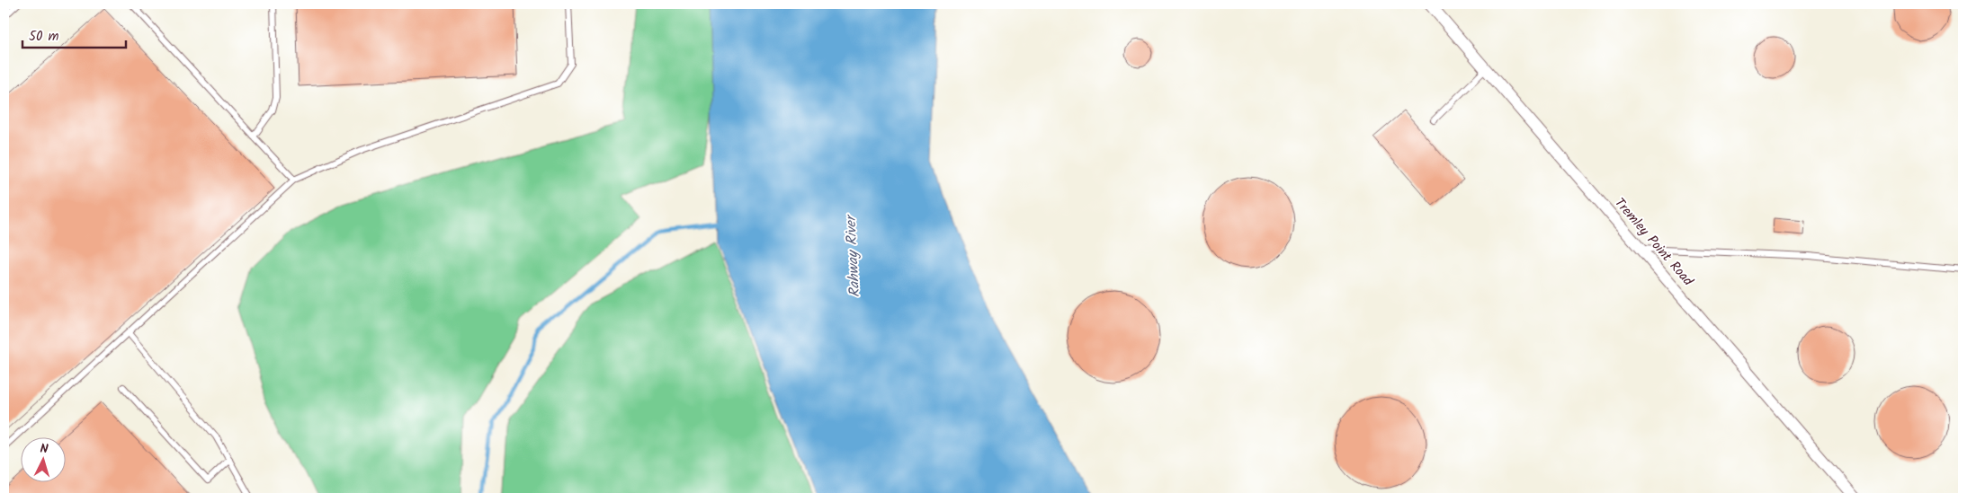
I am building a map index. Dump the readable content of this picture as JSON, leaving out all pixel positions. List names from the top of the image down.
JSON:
{
  "streets": {
    "street": ["Tremley Point Road"]
  },
  "water": ["Rahway River"],
  "scale_bar": "50 m",
  "north": "top"
}
